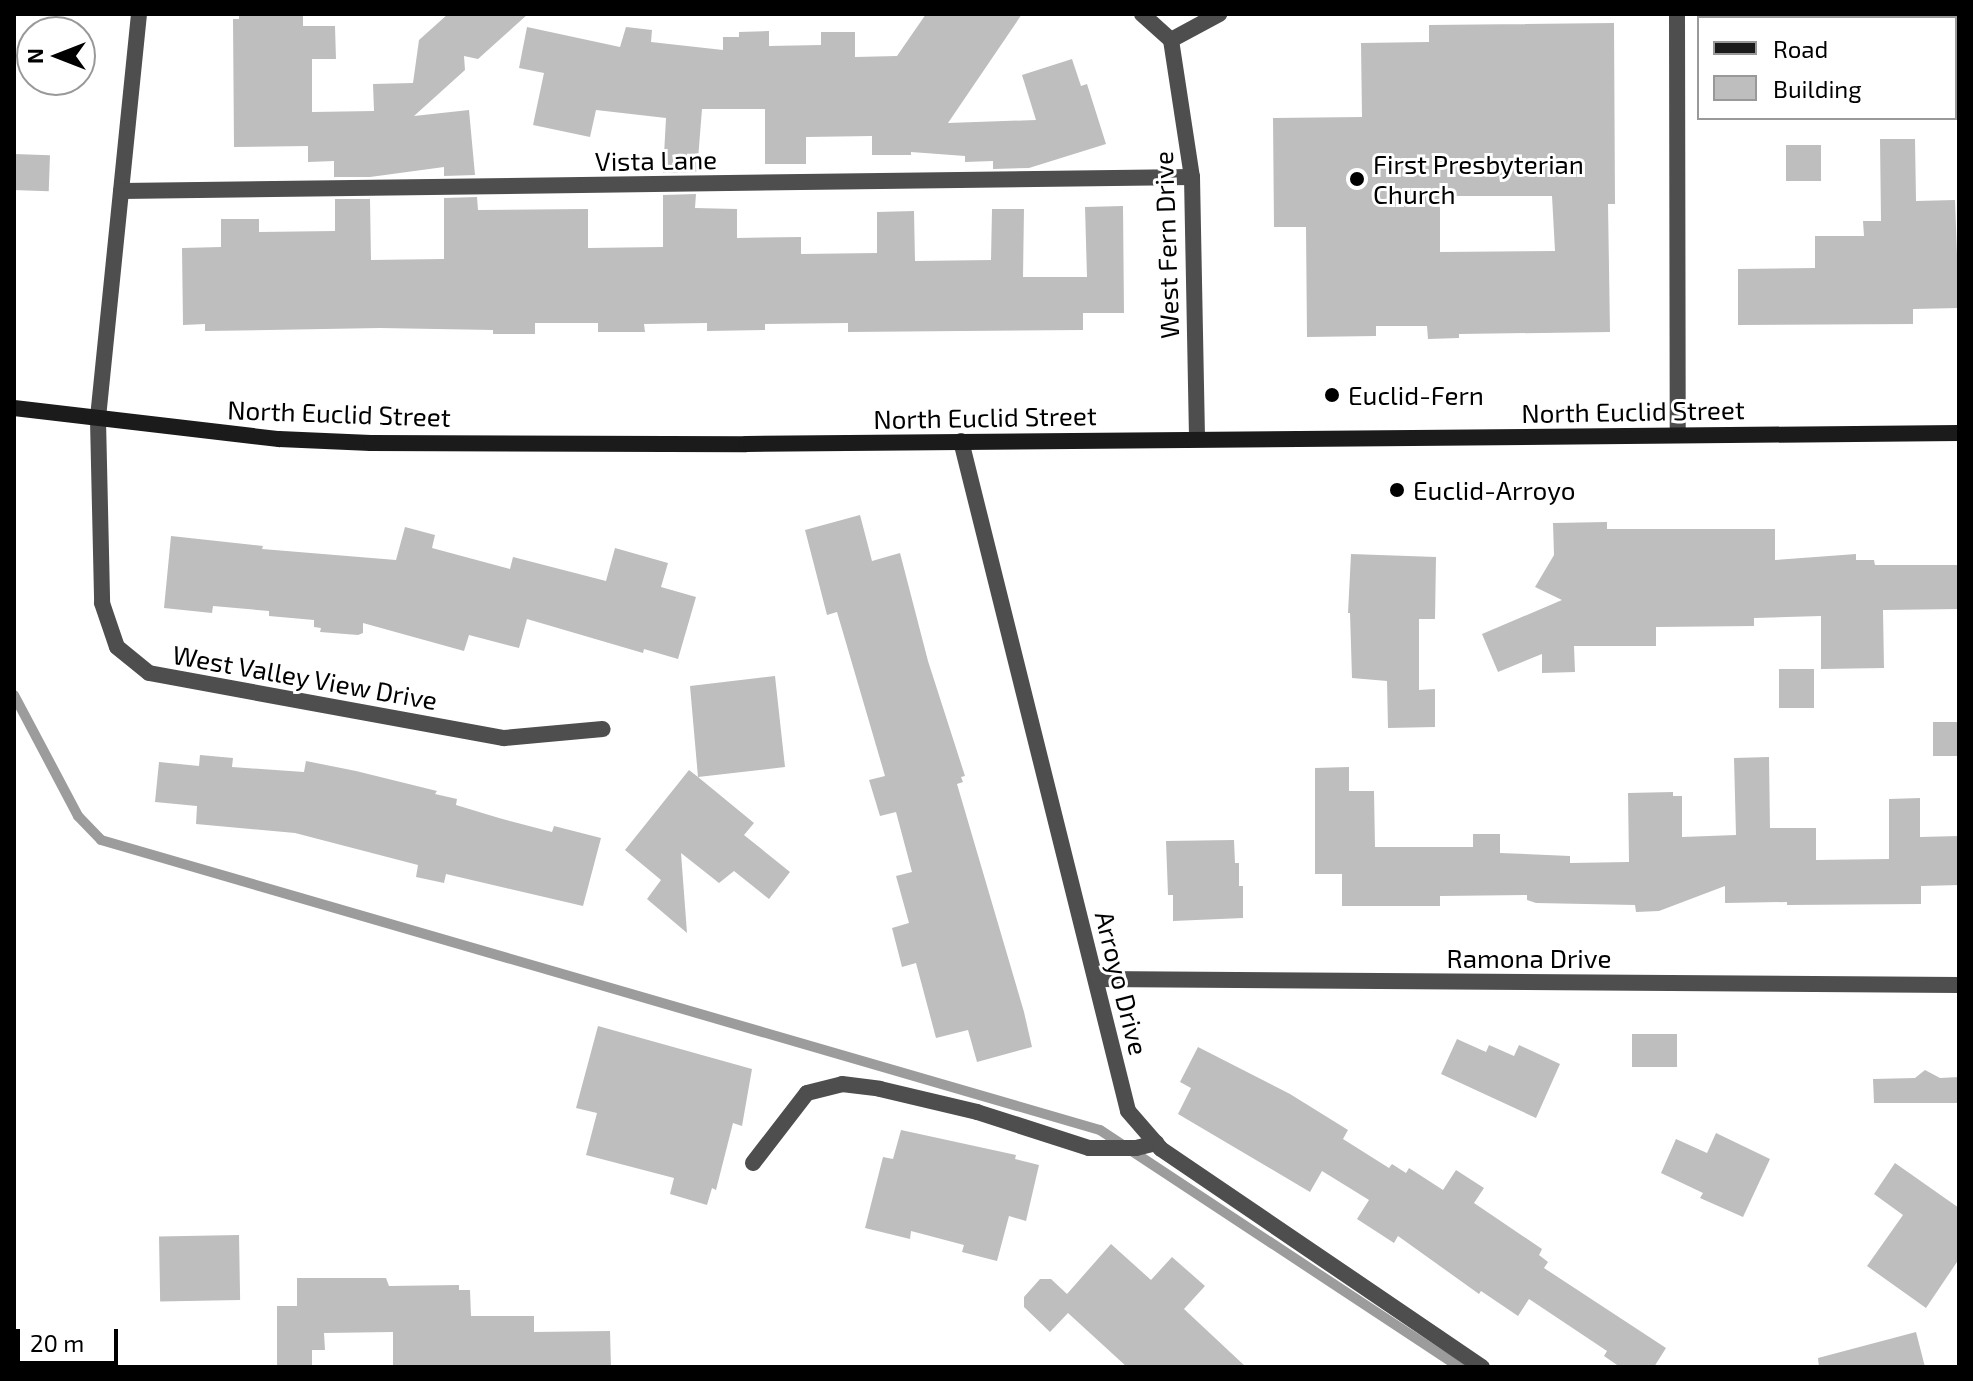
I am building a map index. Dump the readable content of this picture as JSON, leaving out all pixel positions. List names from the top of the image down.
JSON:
{
  "streets": {
    "main road": ["North Euclid Street"],
    "street": [
      "Vista Lane",
      "West Fern Drive",
      "West Valley View Drive",
      "Ramona Drive",
      "Arroyo Drive"
    ]
  },
  "crossings": [
    ["Vista Lane", "West Fern Drive"],
    ["Vista Lane", "West Valley View Drive"],
    ["West Fern Drive", "North Euclid Street"],
    ["North Euclid Street", "West Valley View Drive"],
    ["North Euclid Street", "Arroyo Drive"],
    ["Ramona Drive", "Arroyo Drive"]
  ],
  "places": ["First Presbyterian Church", "Euclid-Fern", "Euclid-Arroyo"],
  "legend": ["Road", "Building"],
  "scale_bar": "20 m",
  "north": "left"
}
